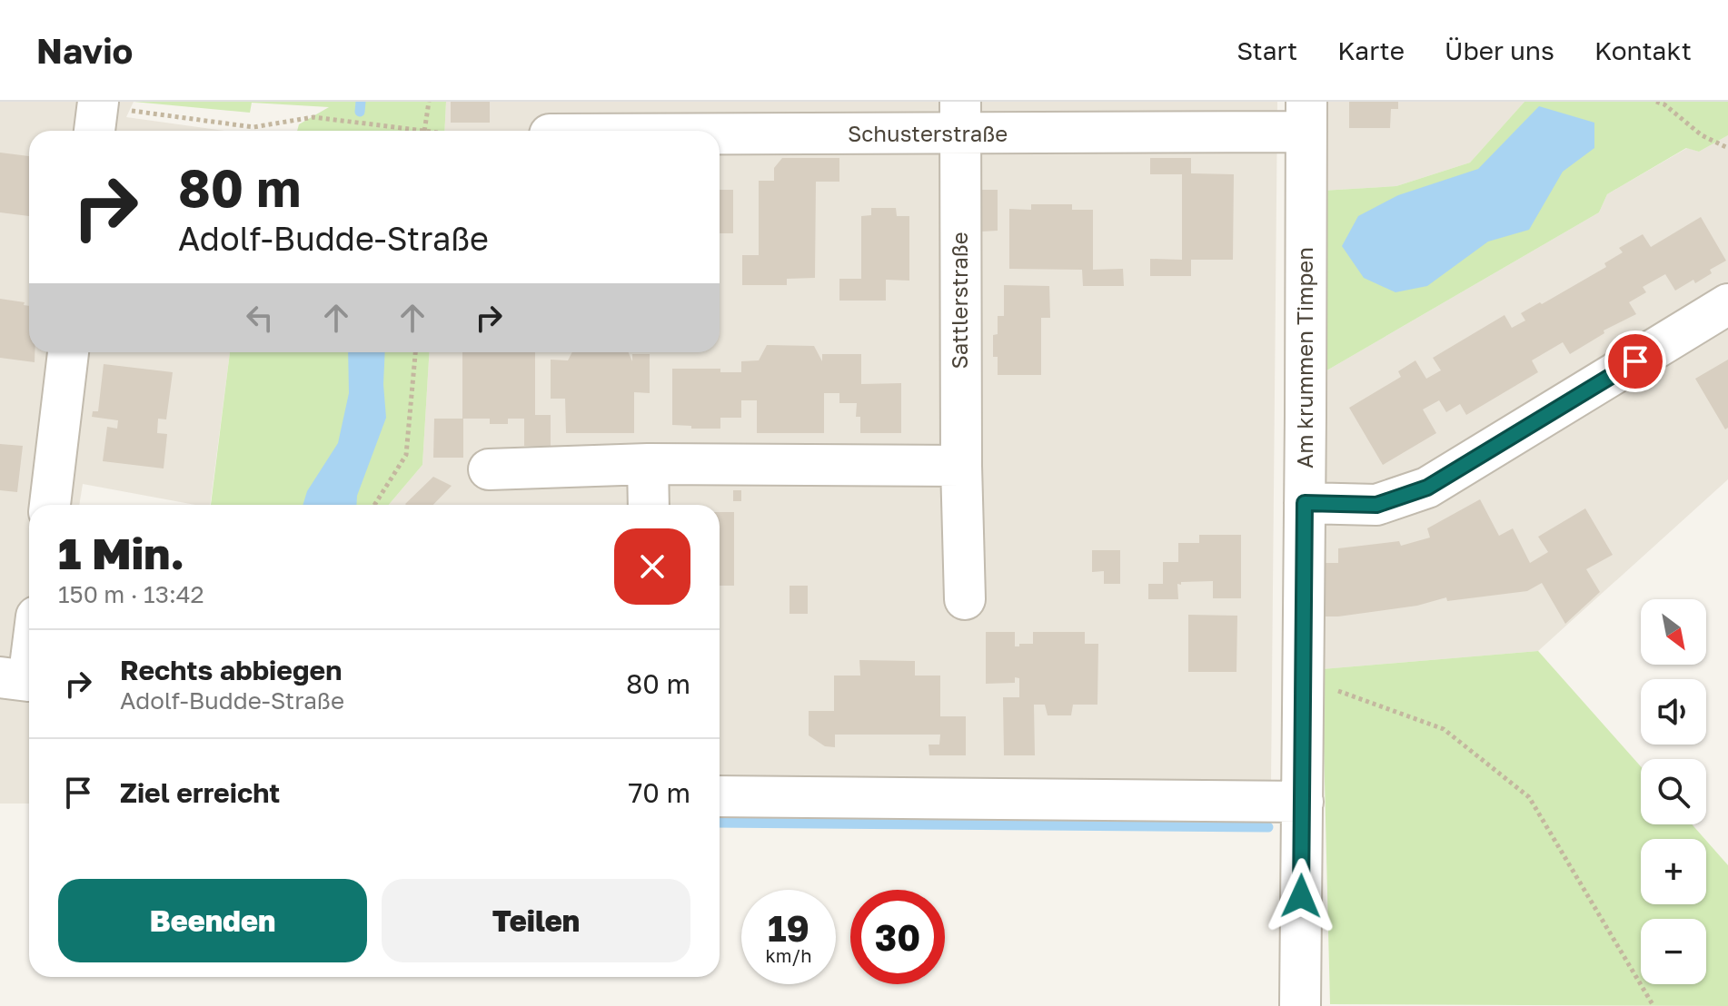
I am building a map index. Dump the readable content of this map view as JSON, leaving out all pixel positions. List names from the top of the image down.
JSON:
{
  "streets": {
    "street": ["Schusterstraße", "Sattlerstraße", "Am krummen Timpen"]
  },
  "crossings": [
    ["Schusterstraße", "Sattlerstraße"],
    ["Schusterstraße", "Am krummen Timpen"]
  ],
  "north": "bottom right",
  "page": {
    "header": "Navio",
    "nav": [
      "Start",
      "Karte",
      "Über uns",
      "Kontakt"
    ],
    "turn": ["80 m", "Adolf-Budde-Straße"],
    "heading": ["1 Min.", "150 m · 13:42"],
    "map_buttons": ["+", "−"],
    "list": [
      {
        "name": "Rechts abbiegen",
        "note": "Adolf-Budde-Straße",
        "value": "80 m"
      },
      {
        "name": "Ziel erreicht",
        "value": "70 m"
      }
    ],
    "buttons": ["Beenden", "Teilen"],
    "speed": "19 km/h",
    "limit": "30"
  }
}
